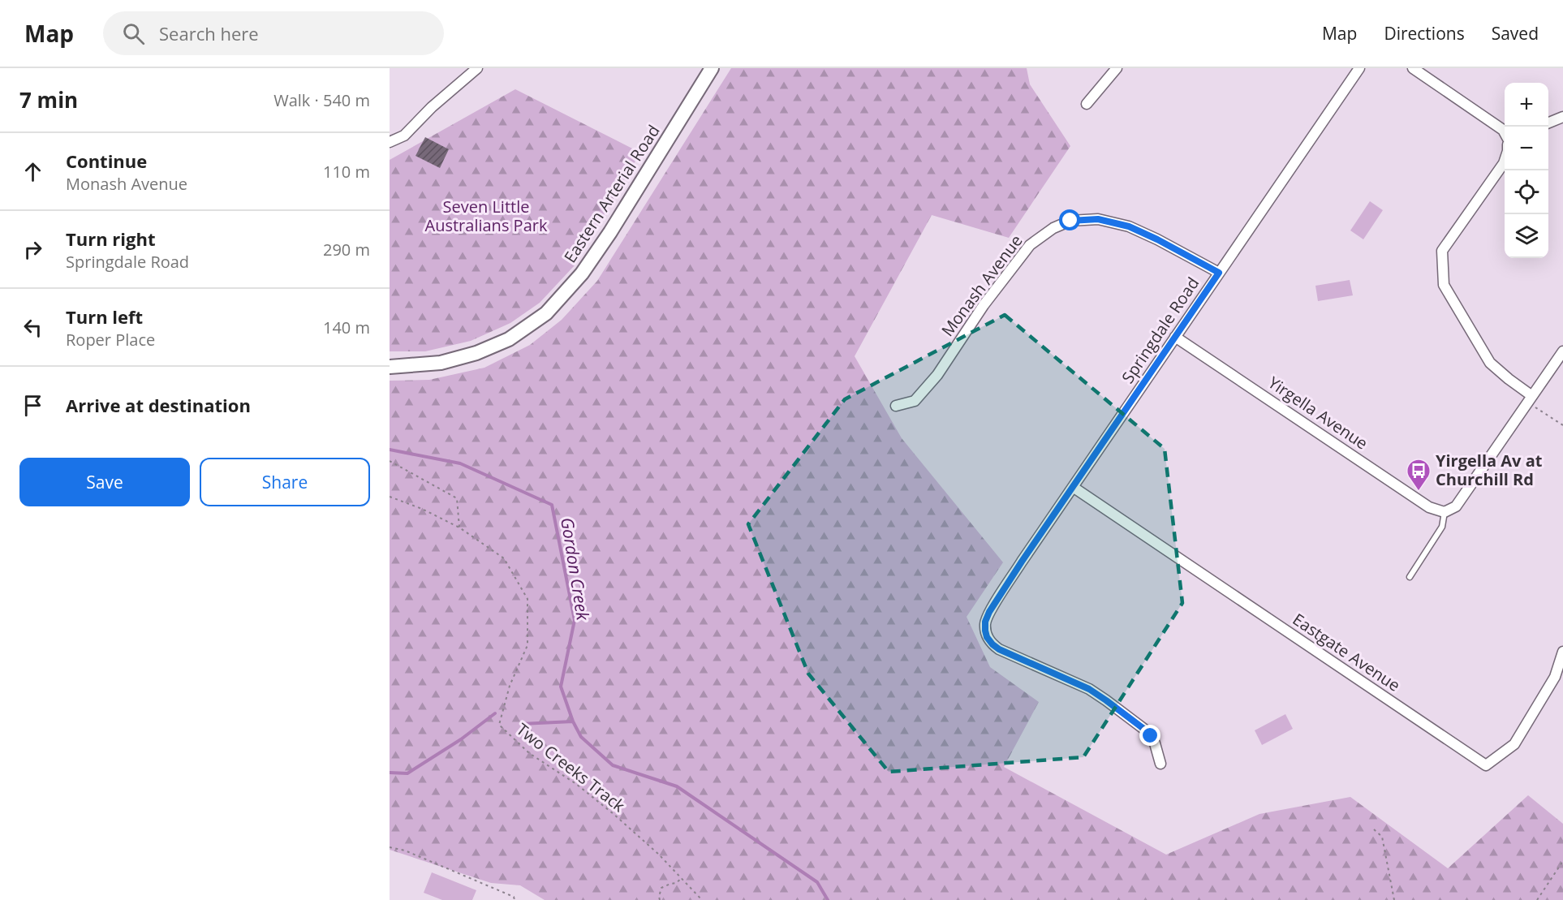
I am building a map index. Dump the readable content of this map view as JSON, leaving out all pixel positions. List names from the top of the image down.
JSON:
{
  "streets": {
    "main road": ["Eastern Arterial Road"],
    "street": [
      "Monash Avenue",
      "Springdale Road",
      "Yirgella Avenue",
      "Eastgate Avenue"
    ],
    "path": ["Two Creeks Track"]
  },
  "crossings": [
    ["Monash Avenue", "Springdale Road"],
    ["Springdale Road", "Yirgella Avenue"],
    ["Springdale Road", "Eastgate Avenue"]
  ],
  "water": ["Gordon Creek"],
  "parks": ["Seven Little Australians Park"],
  "places": {
    "bus stop": ["Yirgella Av at Churchill Rd"]
  },
  "page": {
    "header": "Map",
    "search": "Search here",
    "nav": ["Map", "Directions", "Saved"],
    "heading": ["7 min", "Walk · 540 m"],
    "map_buttons": ["+", "−"],
    "list": [
      ["Continue", "Monash Avenue", "110 m"],
      ["Turn right", "Springdale Road", "290 m"],
      ["Turn left", "Roper Place", "140 m"],
      "Arrive at destination"
    ],
    "buttons": ["Save", "Share"]
  }
}
